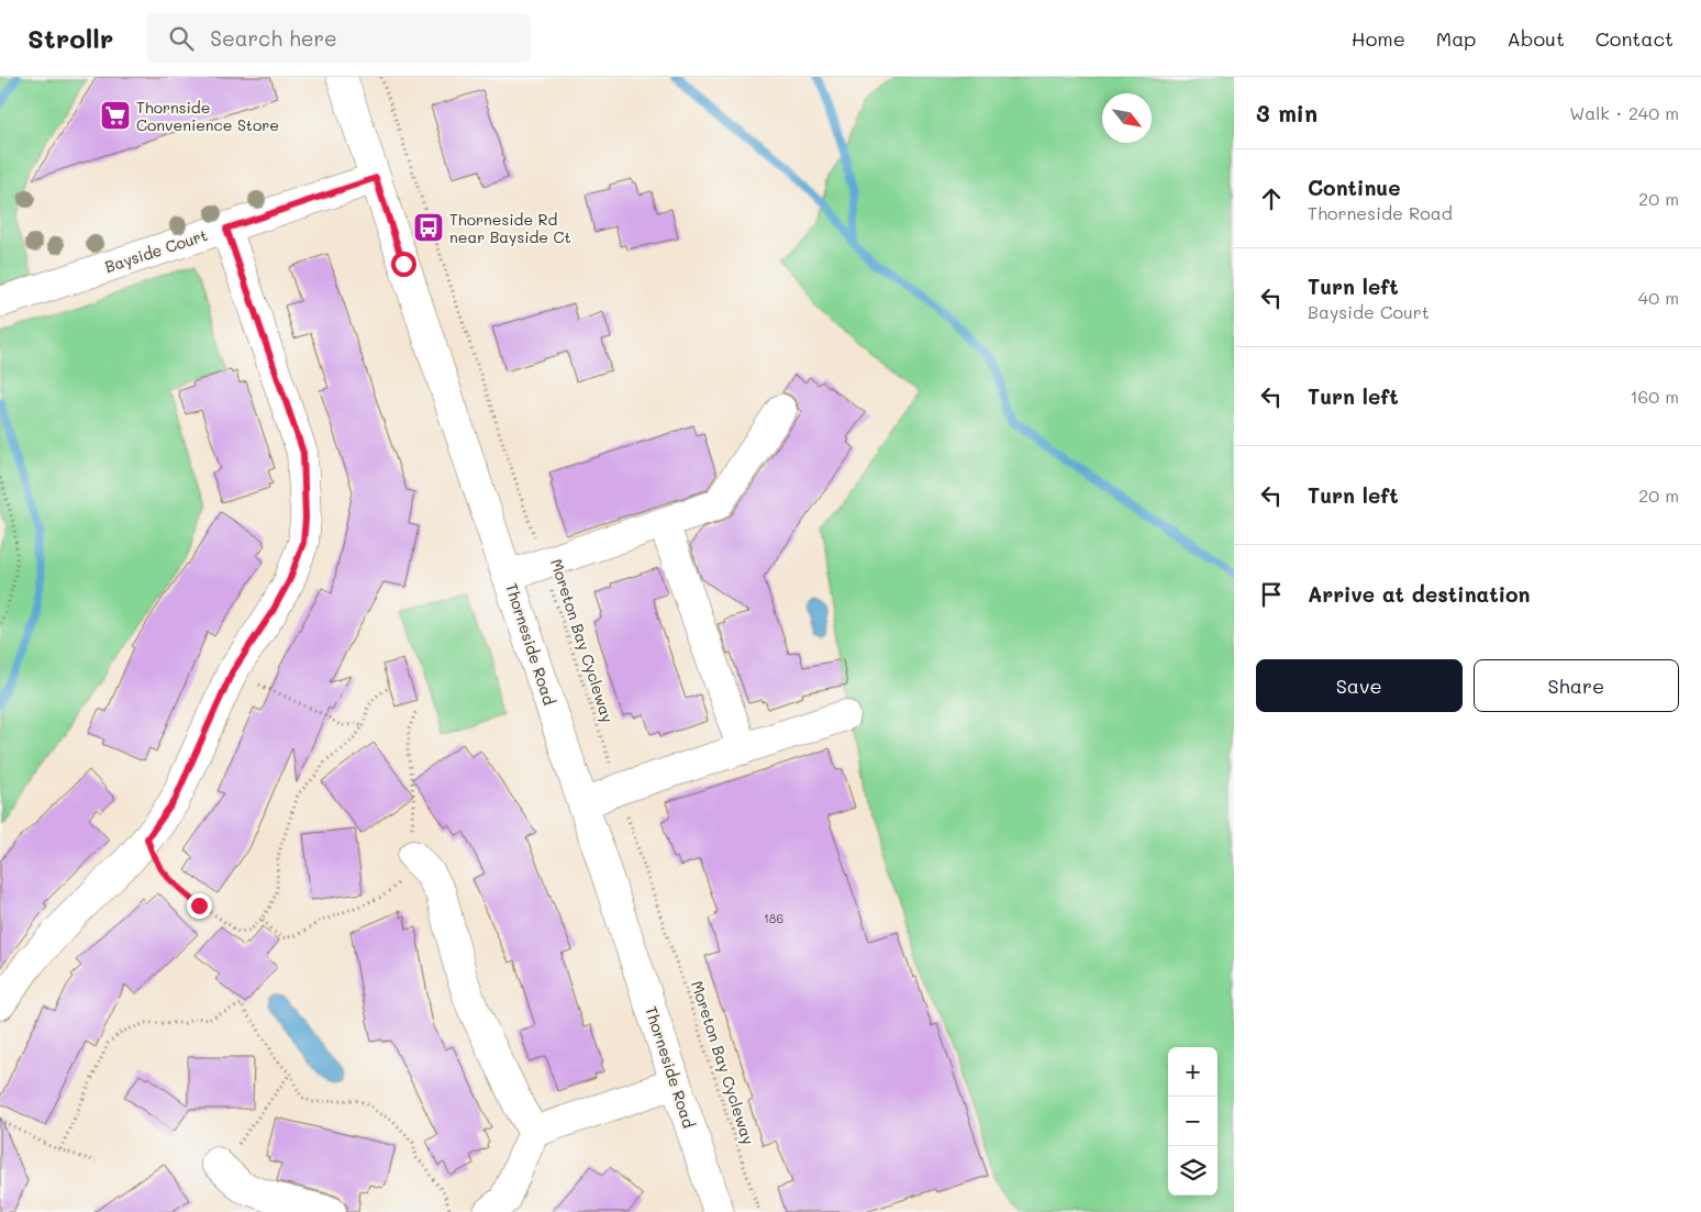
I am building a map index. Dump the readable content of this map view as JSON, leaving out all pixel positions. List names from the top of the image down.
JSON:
{
  "streets": {
    "street": ["Bayside Court", "Thorneside Road"],
    "path": ["Moreton Bay Cycleway"]
  },
  "crossings": [
    ["Bayside Court", "Thorneside Road"]
  ],
  "places": {
    "supermarket": ["Thornside Convenience Store"],
    "bus stop": ["Thorneside Rd near Bayside Ct"]
  },
  "house_numbers": ["186"],
  "north": "bottom right",
  "page": {
    "header": "Strollr",
    "search": "Search here",
    "nav": [
      "Home",
      "Map",
      "About",
      "Contact"
    ],
    "heading": ["3 min", "Walk · 240 m"],
    "list": [
      ["Continue", "Thorneside Road", "20 m"],
      ["Turn left", "Bayside Court", "40 m"],
      ["Turn left", "160 m"],
      ["Turn left", "20 m"],
      "Arrive at destination"
    ],
    "buttons": ["Save", "Share"],
    "map_buttons": ["+", "−"]
  }
}
